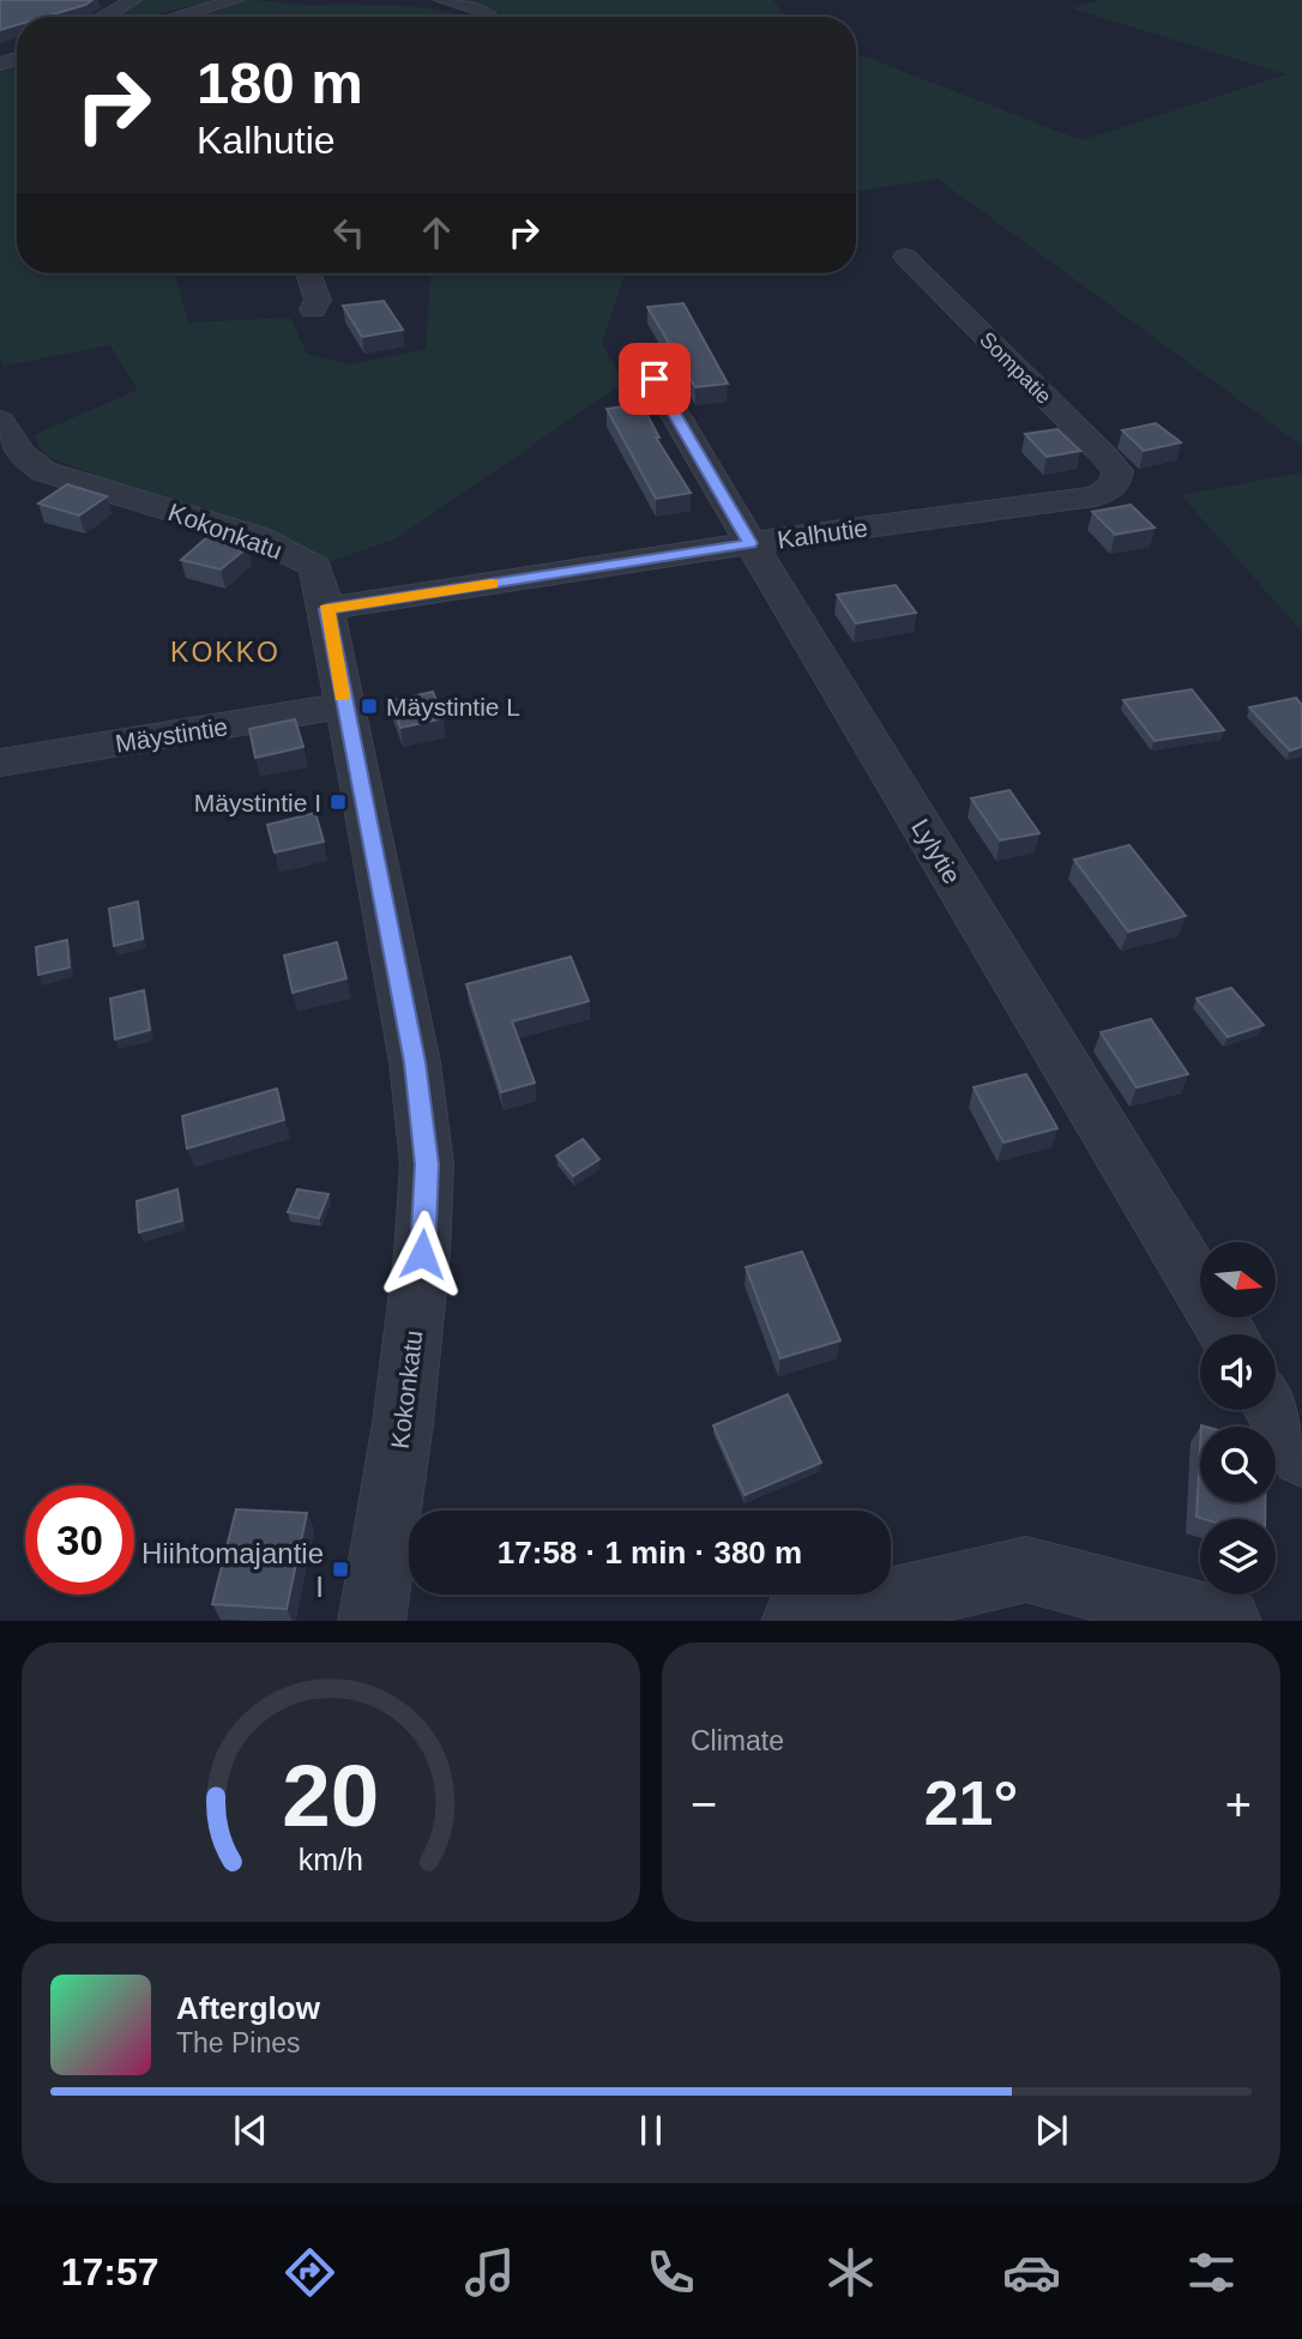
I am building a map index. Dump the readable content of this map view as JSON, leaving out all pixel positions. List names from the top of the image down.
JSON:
{
  "streets": {
    "street": [
      "Sompatie",
      "Kokonkatu",
      "Kalhutie",
      "Mäystintie",
      "Lylytie"
    ]
  },
  "crossings": [
    ["Sompatie", "Kalhutie"],
    ["Kokonkatu", "Kalhutie"],
    ["Kokonkatu", "Mäystintie"],
    ["Kalhutie", "Lylytie"]
  ],
  "districts": ["KOKKO"],
  "places": {
    "transit": ["Mäystintie L", "Mäystintie I", "Hiihtomajantie I"]
  },
  "north": "right",
  "page": {
    "turn": ["180 m", "Kalhutie"],
    "limit": "30",
    "trip": "17:58 · 1 min · 380 m",
    "tile": "Climate",
    "heat": ["−", "21°", "+"],
    "song": ["Afterglow", "The Pines"],
    "tabs": "17:57",
    "gauge": ["20", "km/h"]
  }
}
